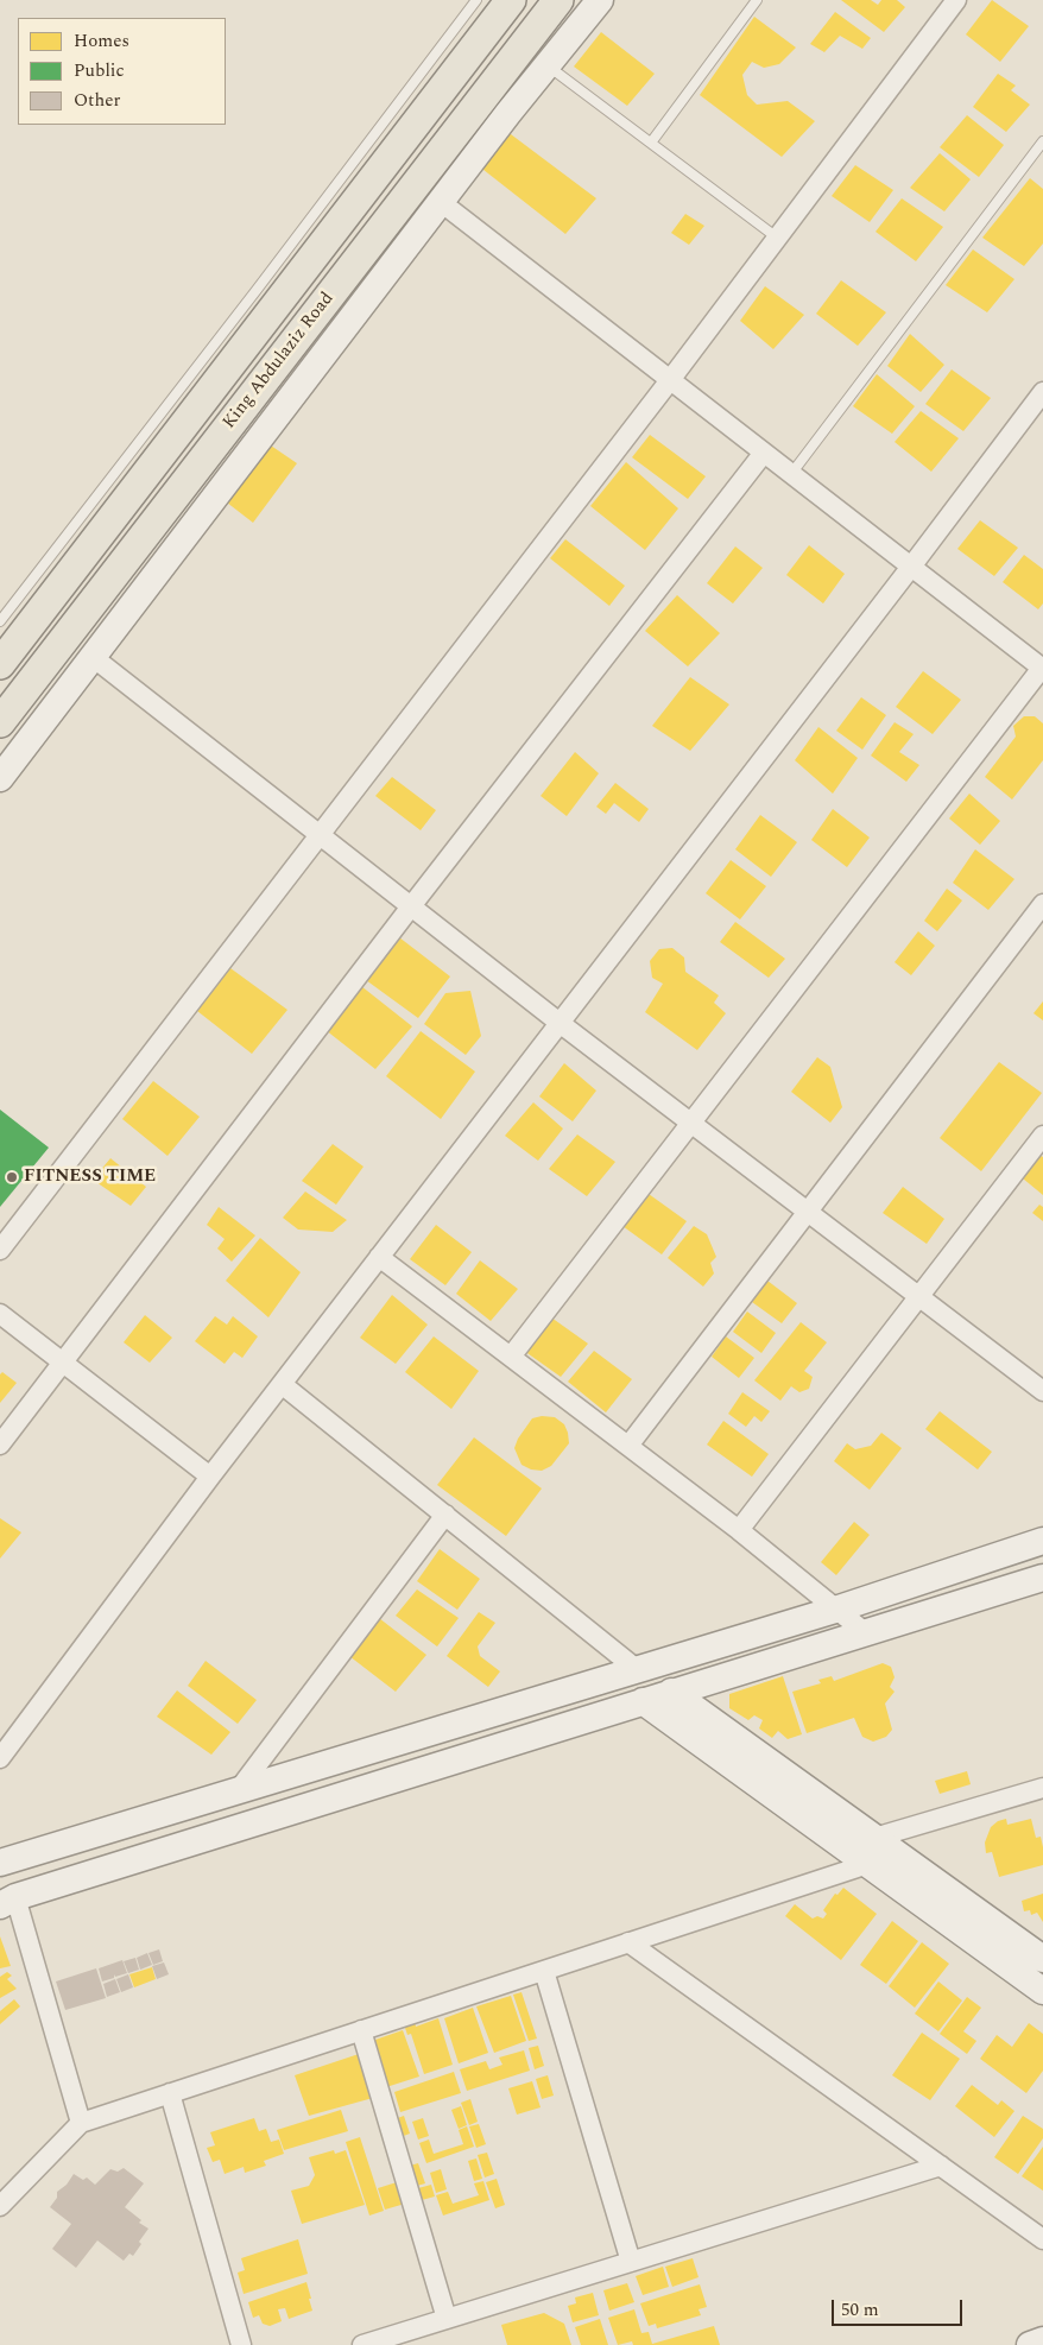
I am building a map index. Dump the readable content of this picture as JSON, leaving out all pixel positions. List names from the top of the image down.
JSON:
{
  "streets": {
    "main road": ["King Abdulaziz Road"]
  },
  "places": ["FITNESS TIME"],
  "legend": ["Homes", "Public", "Other"],
  "scale_bar": "50 m"
}
